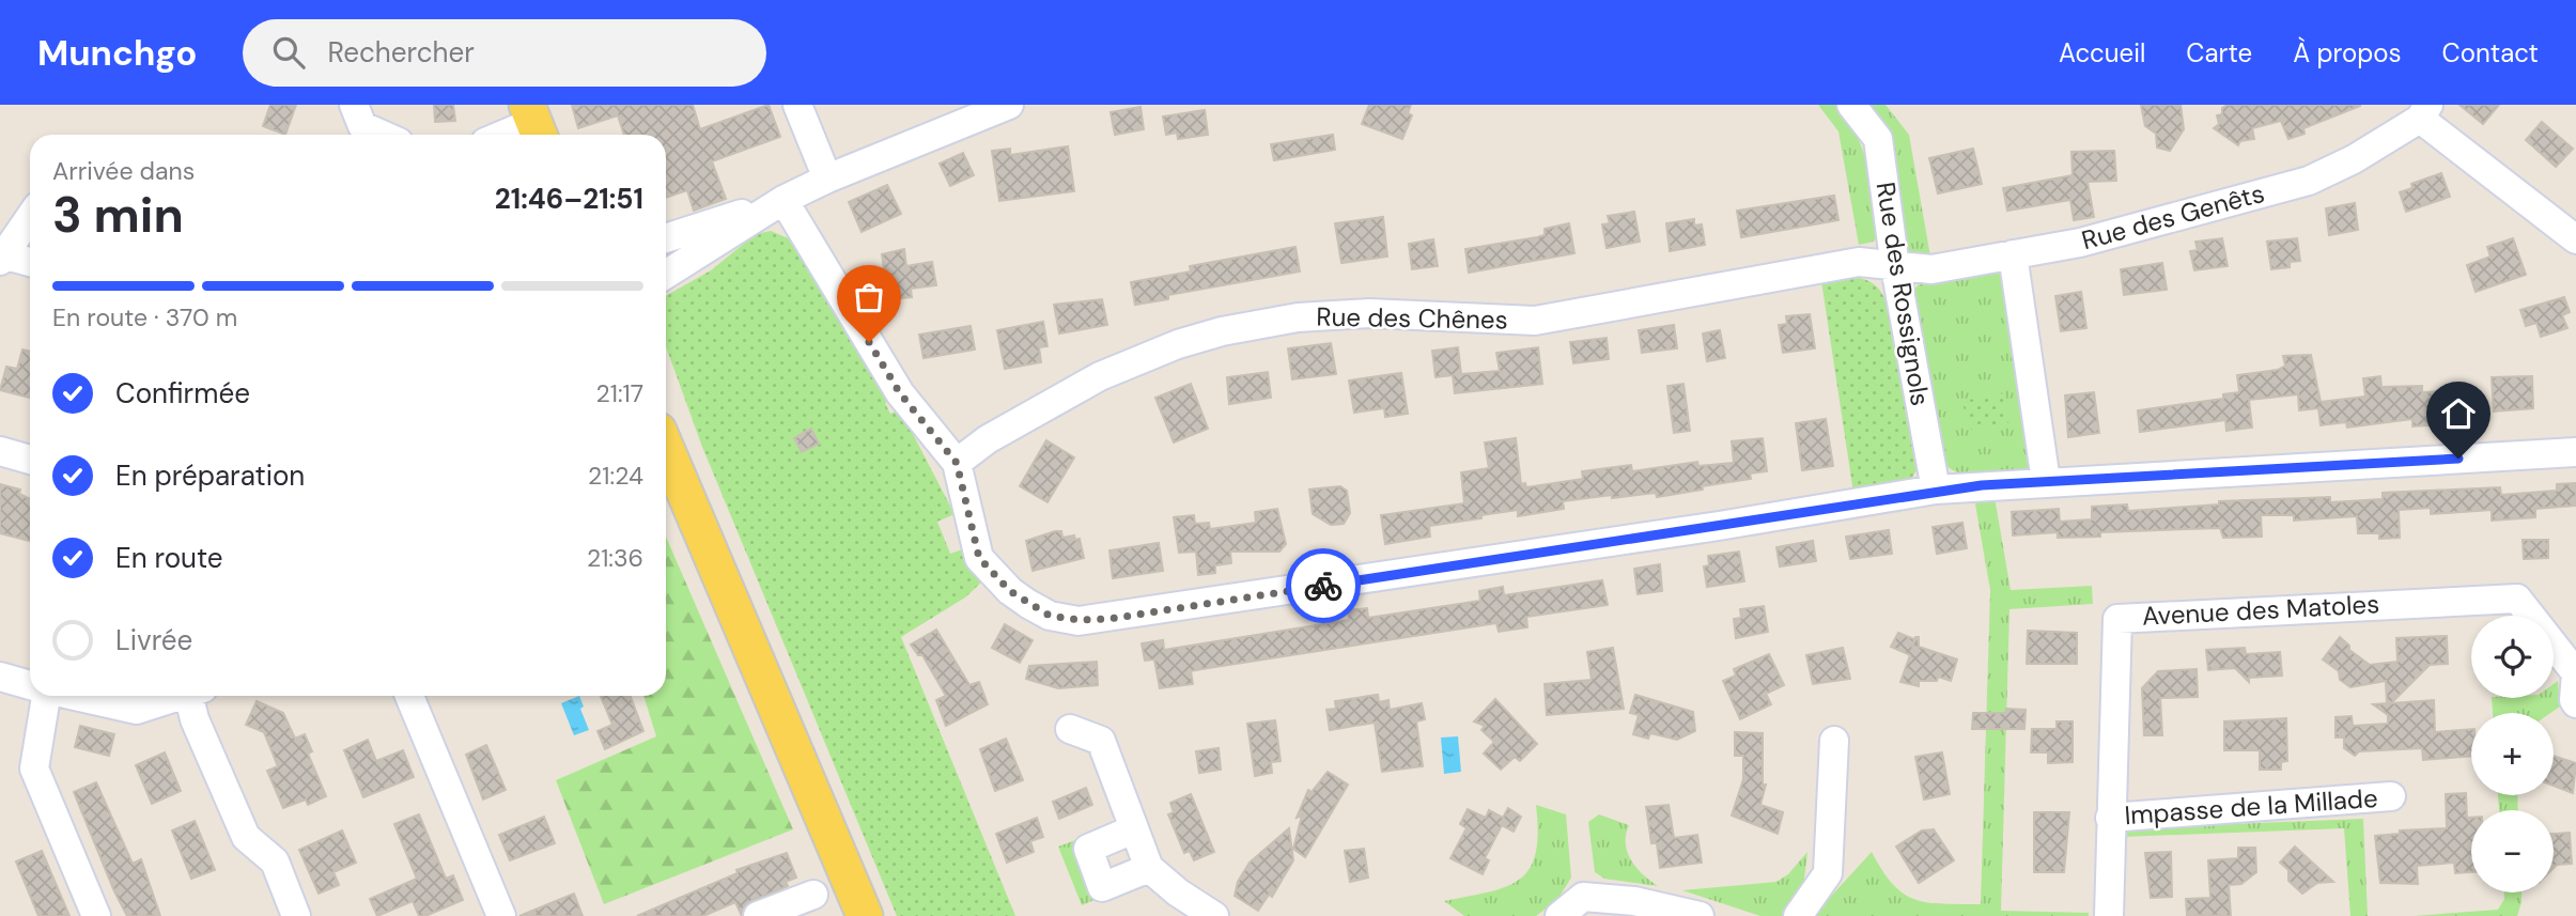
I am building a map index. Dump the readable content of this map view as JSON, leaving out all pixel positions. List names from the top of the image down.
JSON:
{
  "streets": {
    "street": [
      "Rue des Genêts",
      "Rue des Rossignols",
      "Rue des Chênes",
      "Avenue des Matoles",
      "Impasse de la Millade"
    ]
  },
  "crossings": [
    ["Rue des Genêts", "Rue des Rossignols"],
    ["Rue des Genêts", "Rue des Chênes"],
    ["Rue des Rossignols", "Rue des Chênes"],
    ["Avenue des Matoles", "Impasse de la Millade"]
  ],
  "page": {
    "header": "Munchgo",
    "search": "Rechercher",
    "nav": [
      "Accueil",
      "Carte",
      "À propos",
      "Contact"
    ],
    "heading": ["3 min", "Arrivée dans", "21:46–21:51"],
    "bar": "En route · 370 m",
    "list": [
      ["Confirmée", "21:17"],
      ["En préparation", "21:24"],
      ["En route", "21:36"],
      "Livrée"
    ],
    "map_buttons": ["+", "−"]
  }
}
